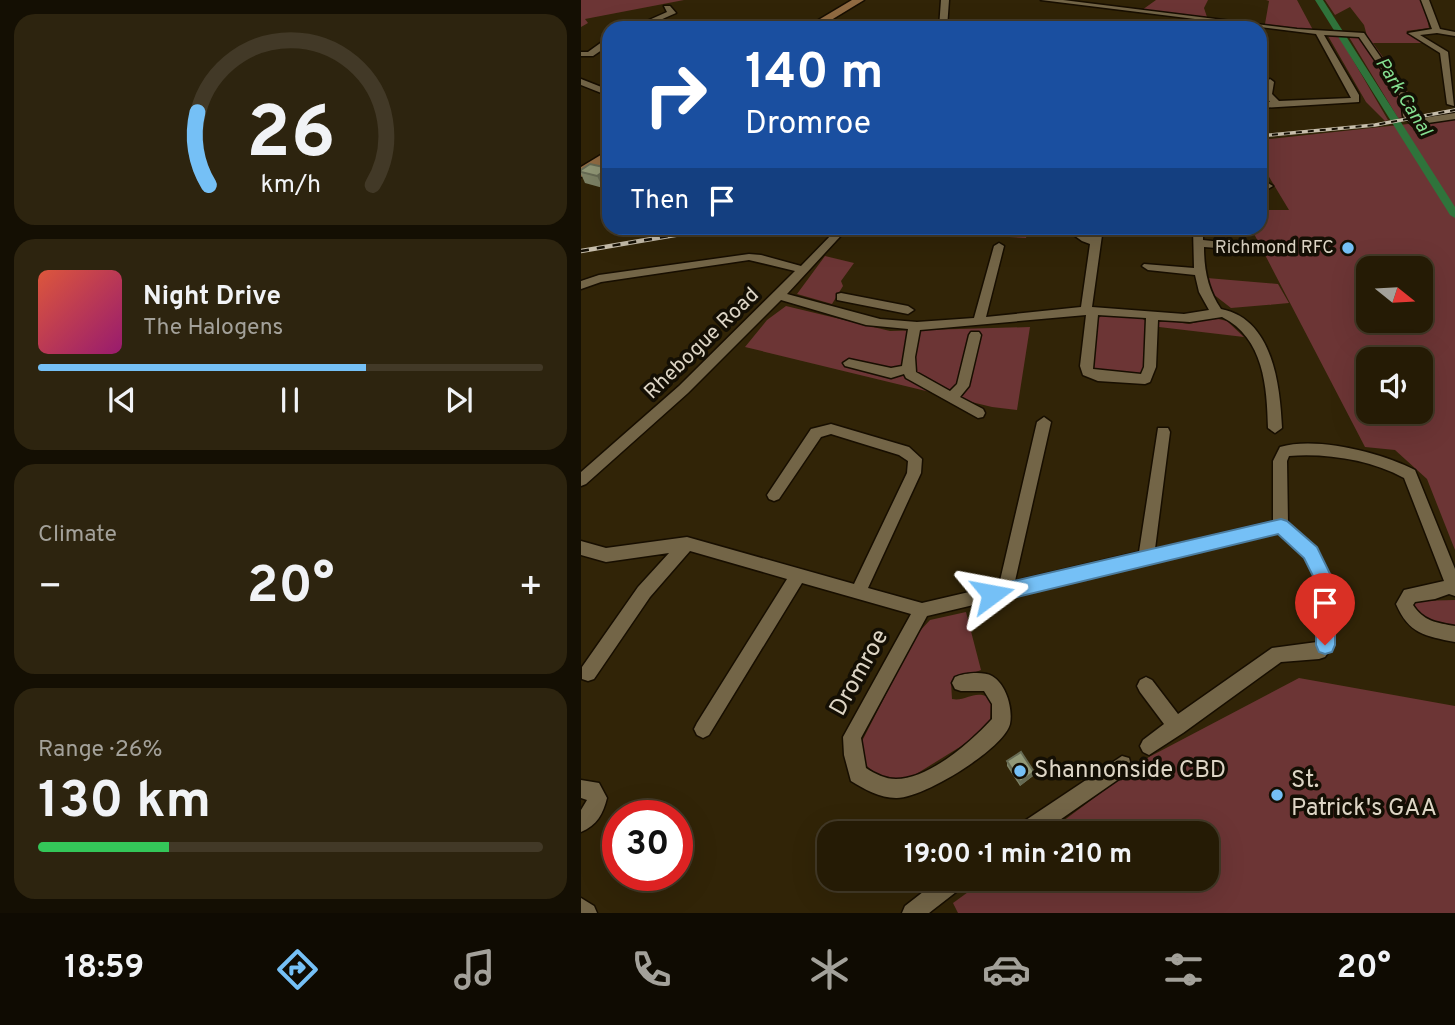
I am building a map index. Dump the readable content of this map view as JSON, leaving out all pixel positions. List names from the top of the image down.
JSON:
{
  "streets": {
    "street": ["Rhebogue Road", "Dromroe"]
  },
  "water": ["Park Canal"],
  "places": ["Richmond RFC", "Shannonside CBD", "St. Patrick's GAA"],
  "north": "right",
  "page": {
    "turn": ["140 m", "Dromroe"],
    "then": "Then",
    "song": ["Night Drive", "The Halogens"],
    "tile": [
      "Climate",
      ["Range · 26%", "130 km"]
    ],
    "heat": ["−", "20°", "+"],
    "limit": "30",
    "trip": "19:00 · 1 min · 210 m",
    "tabs": ["18:59", "20°"],
    "gauge": ["26", "km/h"]
  }
}
